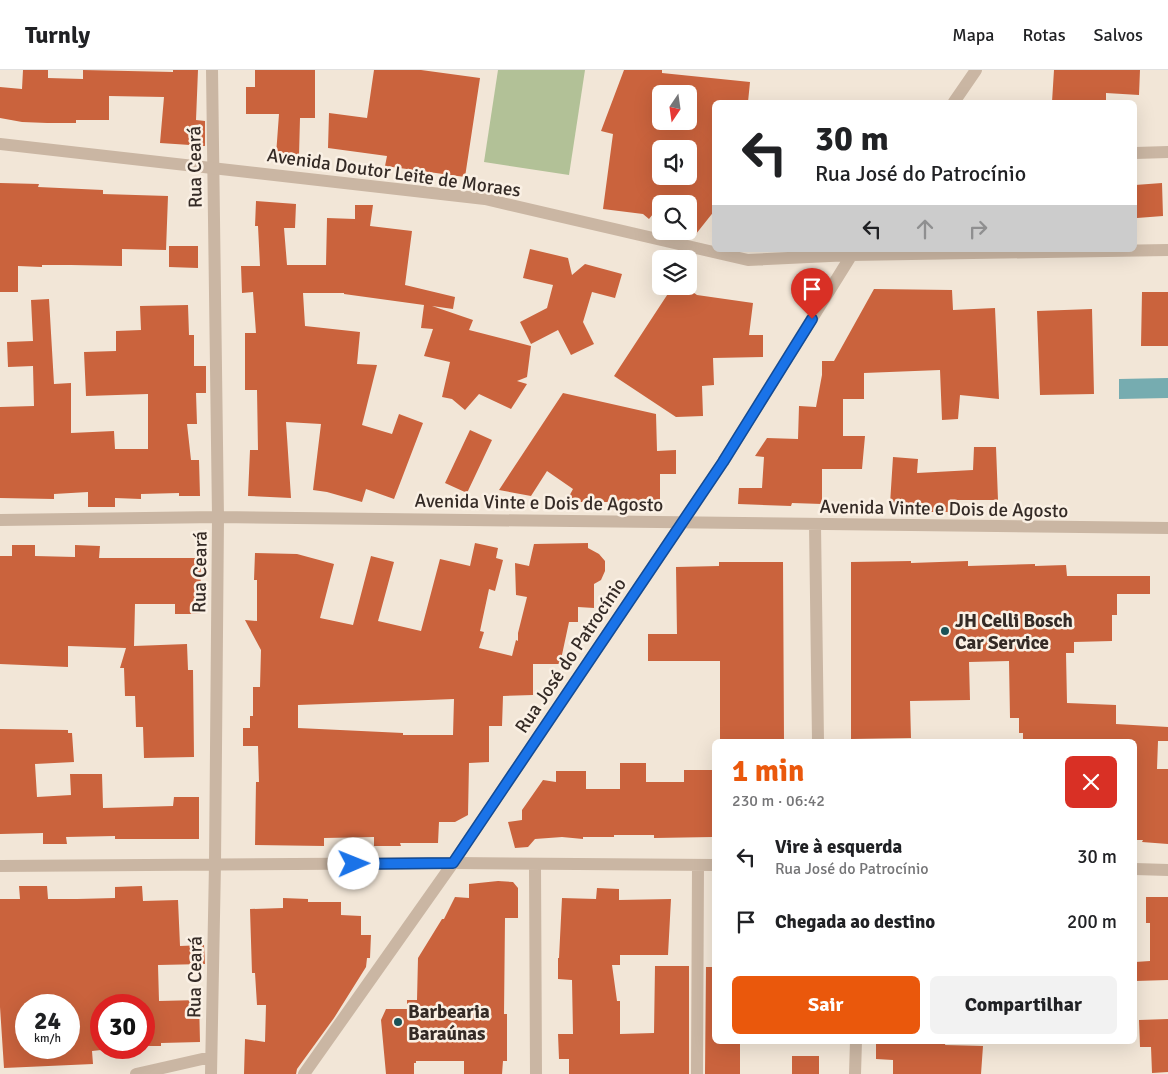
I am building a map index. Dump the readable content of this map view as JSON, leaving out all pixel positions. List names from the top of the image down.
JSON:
{
  "streets": {
    "street": [
      "Rua Ceará",
      "Avenida Doutor Leite de Moraes",
      "Avenida Vinte e Dois de Agosto",
      "Rua José do Patrocínio"
    ]
  },
  "crossings": [
    ["Rua Ceará", "Avenida Doutor Leite de Moraes"],
    ["Rua Ceará", "Avenida Vinte e Dois de Agosto"],
    ["Avenida Doutor Leite de Moraes", "Rua José do Patrocínio"],
    ["Avenida Vinte e Dois de Agosto", "Rua José do Patrocínio"]
  ],
  "places": ["JH Celli Bosch Car Service", "Barbearia Baraúnas"],
  "north": "bottom",
  "page": {
    "header": "Turnly",
    "nav": ["Mapa", "Rotas", "Salvos"],
    "turn": ["30 m", "Rua José do Patrocínio"],
    "heading": ["1 min", "230 m · 06:42"],
    "list": [
      {
        "name": "Vire à esquerda",
        "note": "Rua José do Patrocínio",
        "value": "30 m"
      },
      {
        "name": "Chegada ao destino",
        "value": "200 m"
      }
    ],
    "buttons": ["Sair", "Compartilhar"],
    "speed": "24 km/h",
    "limit": "30"
  }
}
